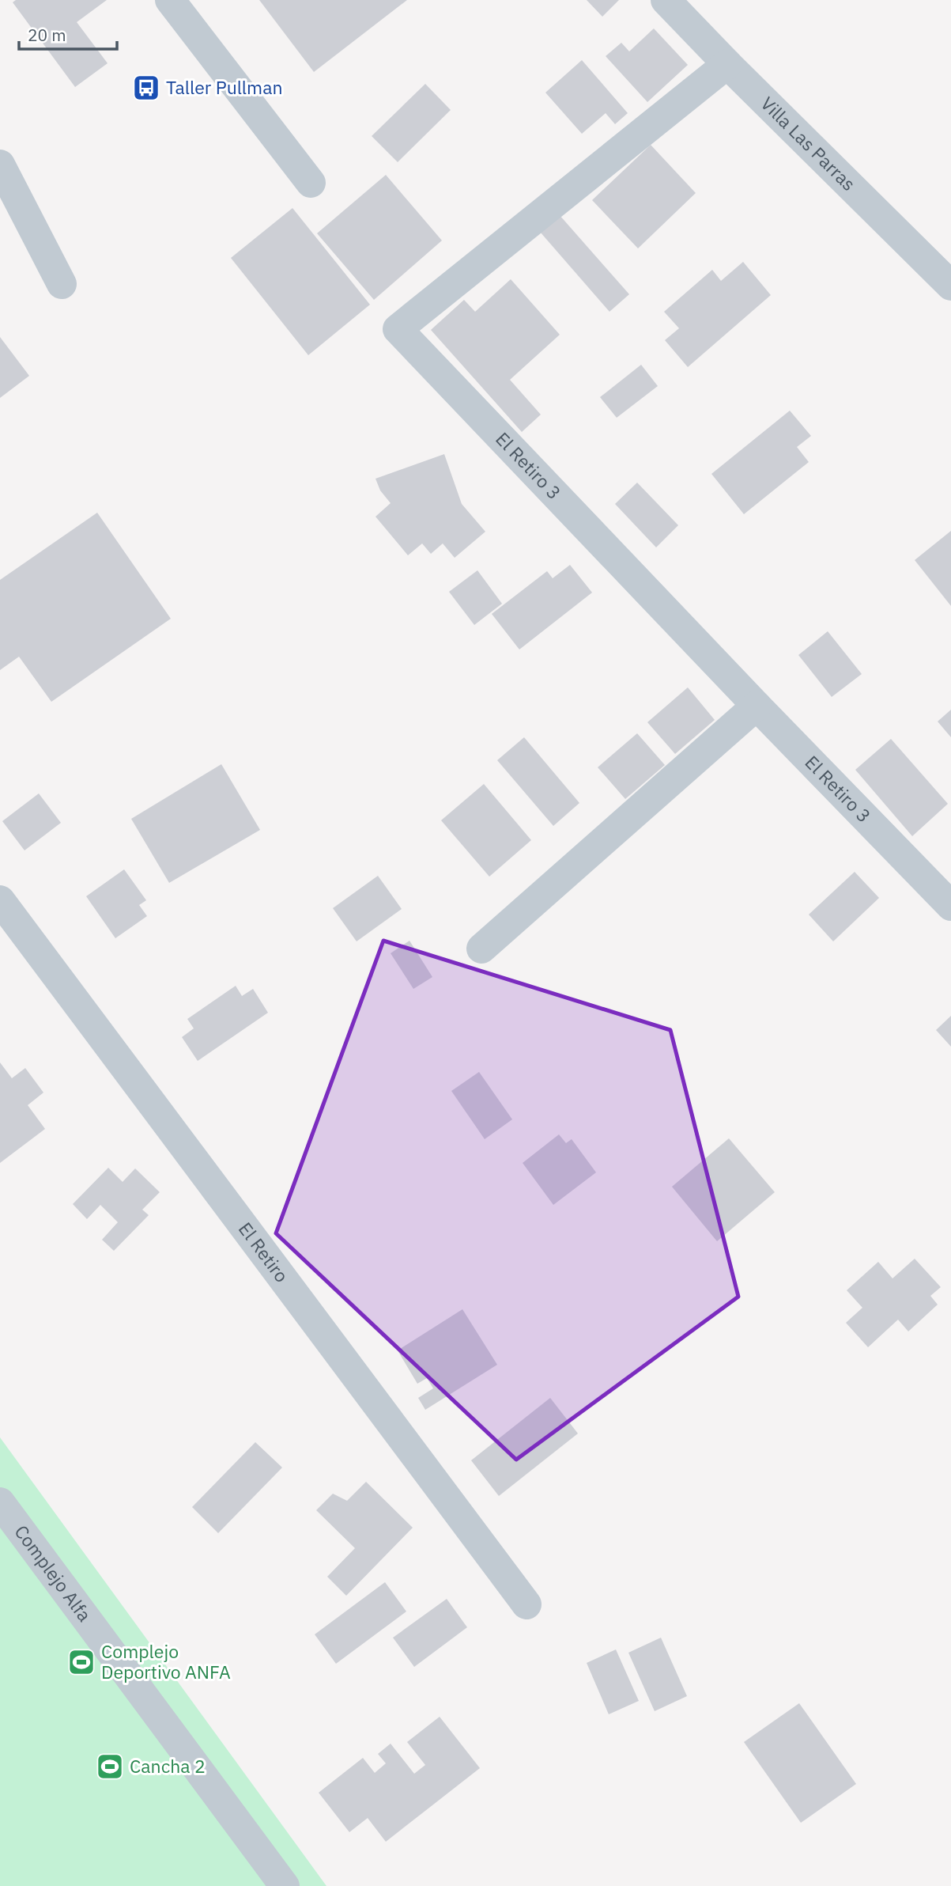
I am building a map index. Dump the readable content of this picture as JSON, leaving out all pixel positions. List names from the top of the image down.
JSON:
{
  "streets": {
    "street": [
      "Villa Las Parras",
      "El Retiro 3",
      "El Retiro",
      "Complejo Alfa"
    ]
  },
  "crossings": [
    ["Villa Las Parras", "El Retiro 3"]
  ],
  "places": {
    "bus stop": ["Taller Pullman"],
    "sports": ["Complejo Deportivo ANFA", "Cancha 2"]
  },
  "scale_bar": "20 m"
}
